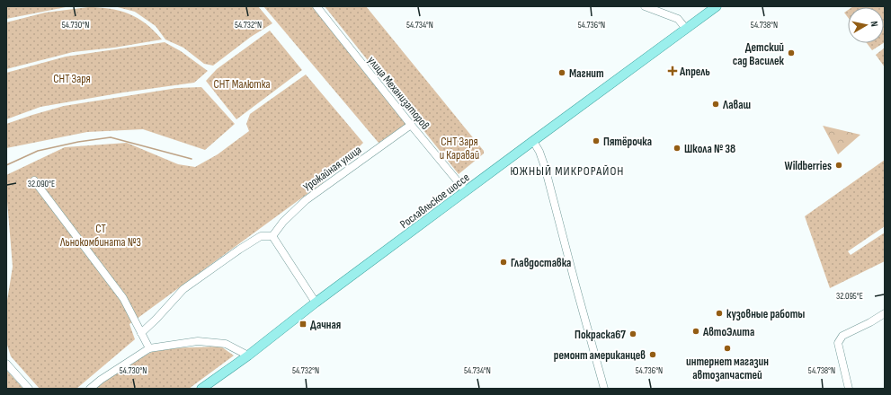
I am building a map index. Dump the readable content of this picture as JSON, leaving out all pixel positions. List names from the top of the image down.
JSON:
{
  "streets": {
    "main road": ["Рославльское шоссе"],
    "street": ["улица Механизаторов", "Урожайная улица"]
  },
  "crossings": [
    ["улица Механизаторов", "Урожайная улица"],
    ["улица Механизаторов", "Рославльское шоссе"]
  ],
  "districts": ["ЮЖНЫЙ МИКРОРАЙОН"],
  "parks": [
    "СНТ Заря",
    "СНТ Малютка",
    "СНТ Заря и Каравай",
    "СТ Льнокомбината №3"
  ],
  "places": {
    "other": [
      "Детский сад Василек",
      "Магнит",
      "Лаваш",
      "Пятёрочка",
      "Школа № 38",
      "Wildberries",
      "Главдоставка",
      "кузовные работы",
      "АвтоЭлита",
      "Покраска67",
      "интернет магазин автозапчастей",
      "ремонт американцев"
    ],
    "health": ["Апрель"],
    "transit": ["Дачная"]
  },
  "north": "right",
  "coordinates": [
    "54.736°N",
    "54.730°N",
    "54.732°N",
    "54.734°N",
    "54.738°N",
    "32.090°E",
    "32.095°E"
  ]
}
